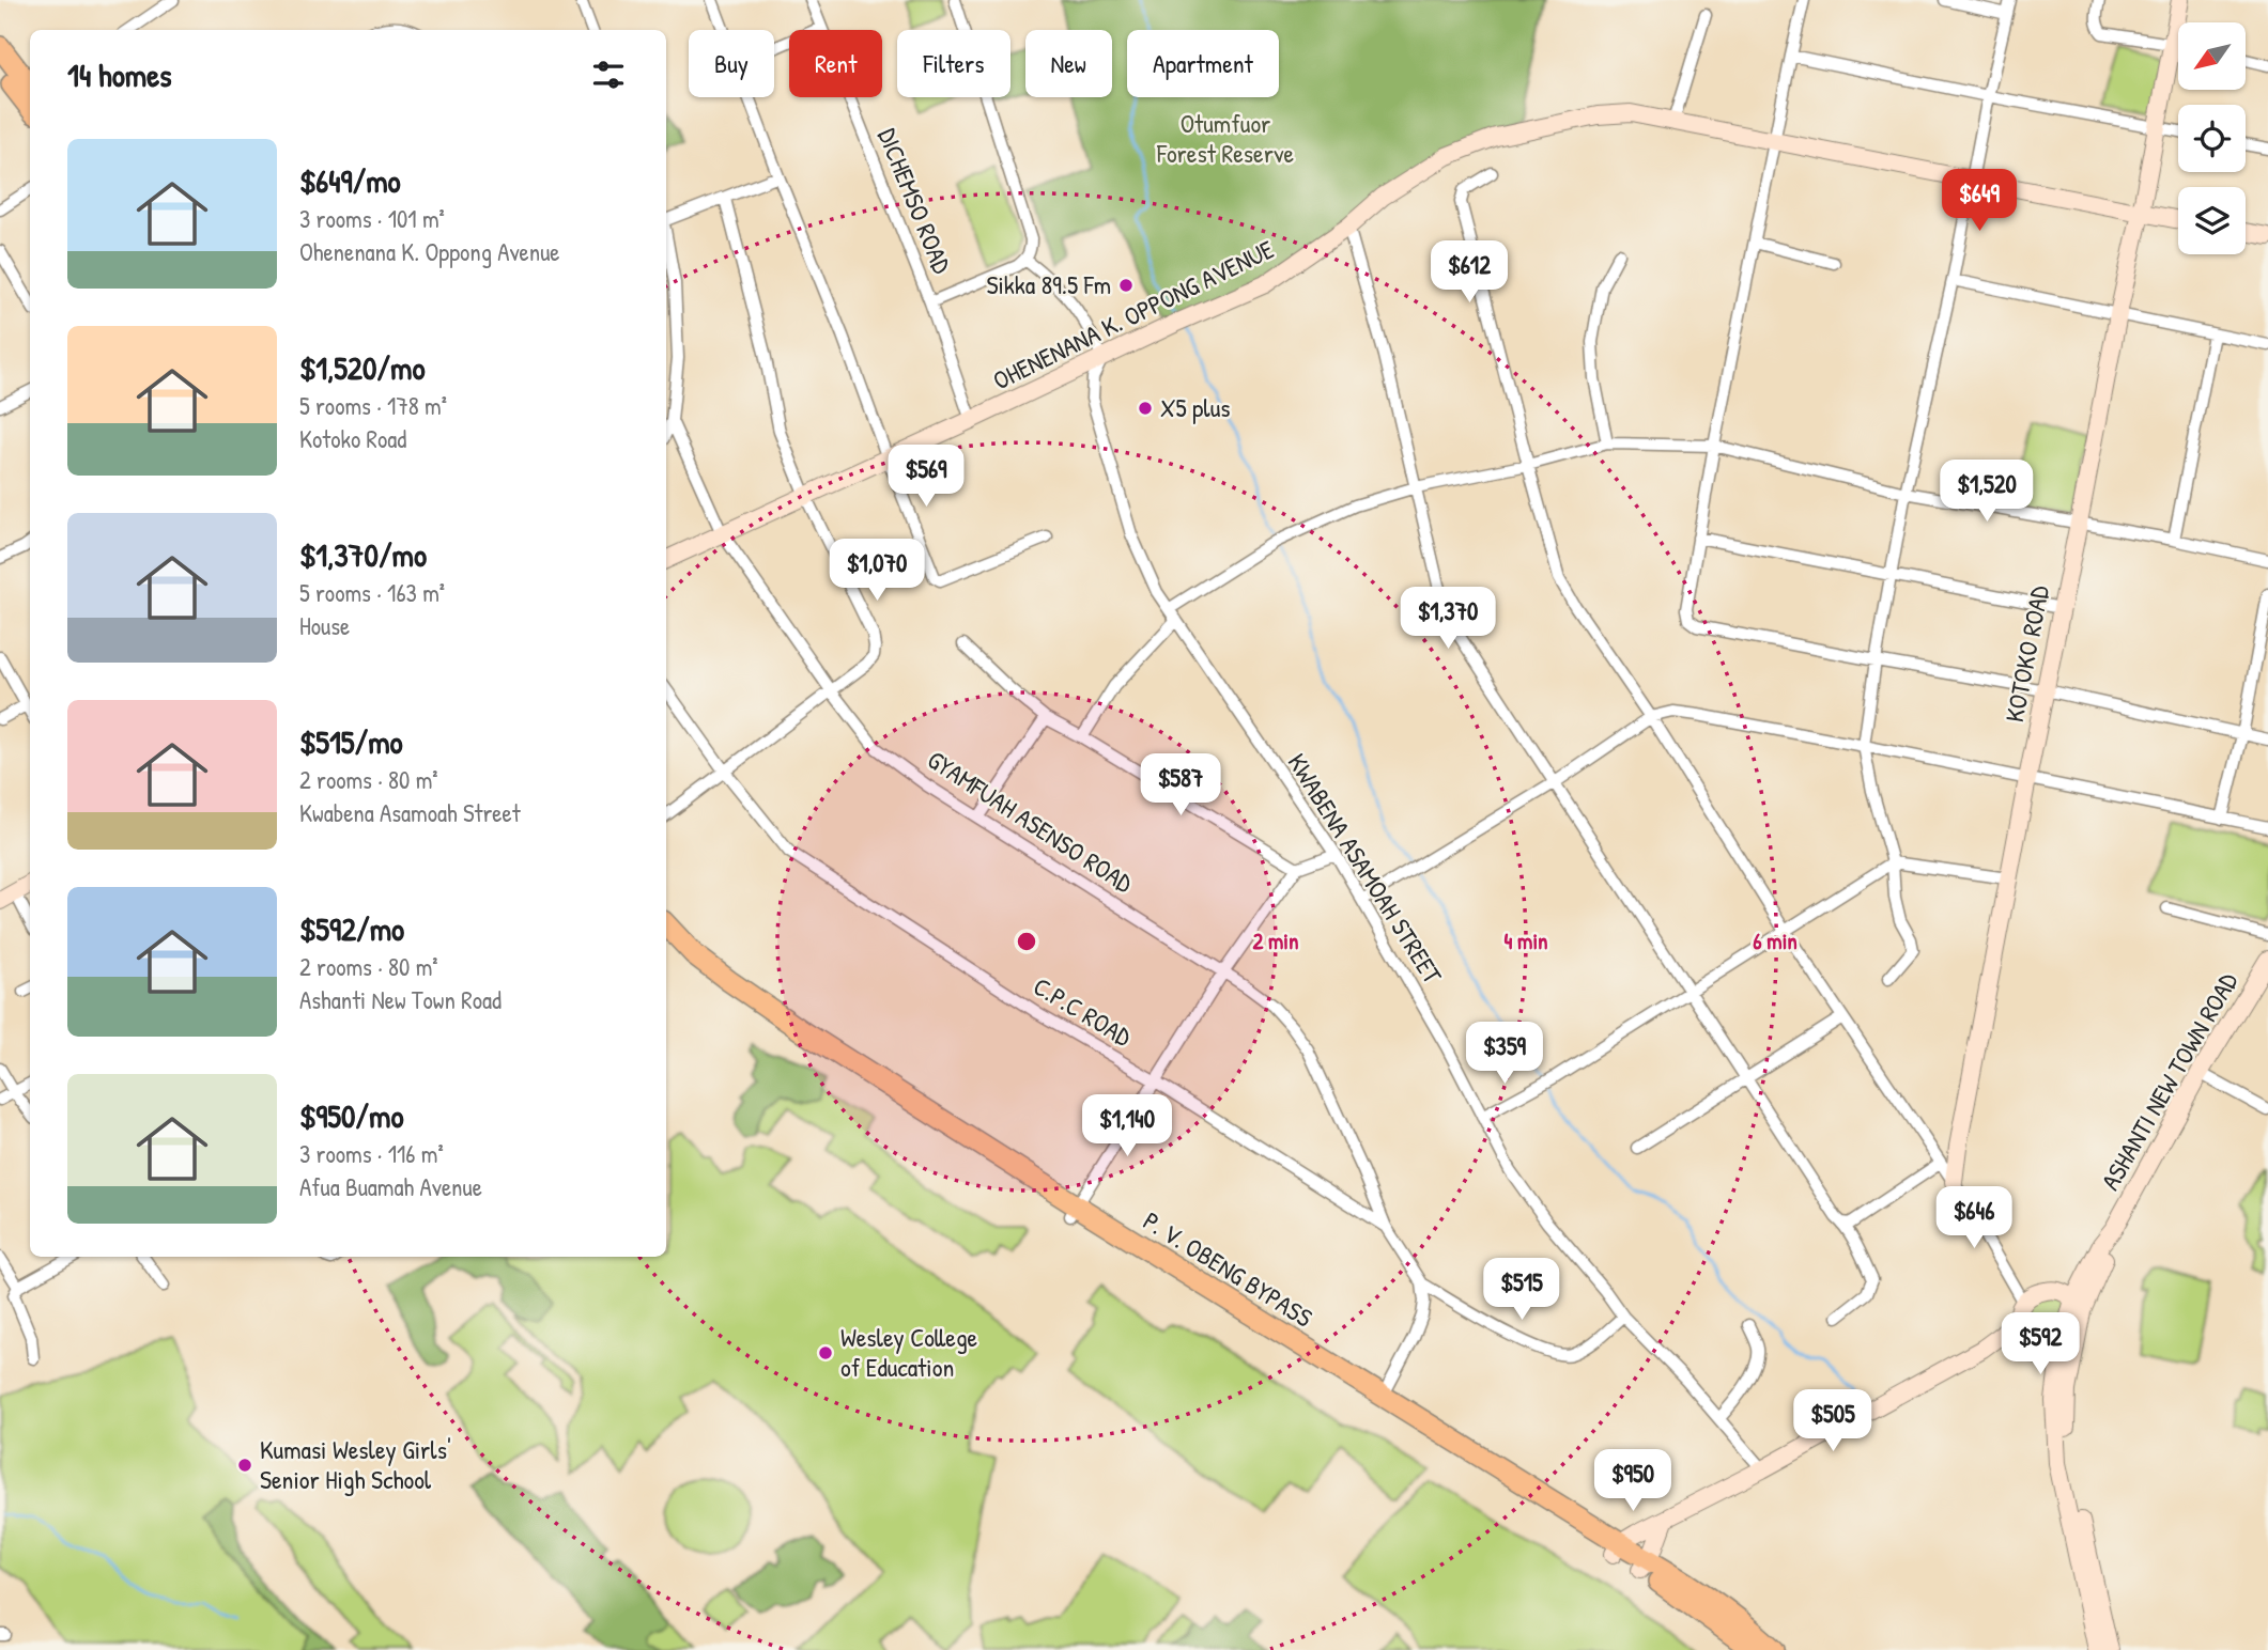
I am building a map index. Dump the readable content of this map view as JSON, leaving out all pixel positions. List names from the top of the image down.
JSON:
{
  "streets": {
    "highway": ["P. V. OBENG BYPASS"],
    "street": [
      "DICHEMSO ROAD",
      "OHENENANA K. OPPONG AVENUE",
      "KOTOKO ROAD",
      "GYAMFUAH ASENSO ROAD",
      "KWABENA ASAMOAH STREET",
      "C.P.C ROAD",
      "ASHANTI NEW TOWN ROAD"
    ]
  },
  "crossings": [
    ["DICHEMSO ROAD", "OHENENANA K. OPPONG AVENUE"],
    ["OHENENANA K. OPPONG AVENUE", "KOTOKO ROAD"],
    ["OHENENANA K. OPPONG AVENUE", "GYAMFUAH ASENSO ROAD"],
    ["OHENENANA K. OPPONG AVENUE", "KWABENA ASAMOAH STREET"]
  ],
  "parks": ["Otumfuor Forest Reserve"],
  "places": [
    "Sikka 89.5 Fm",
    "X5 plus",
    "Wesley College of Education",
    "Kumasi Wesley Girls' Senior High School"
  ],
  "north": "bottom left",
  "page": {
    "chip": [
      "Buy",
      "Rent",
      "Filters",
      "New",
      "Apartment"
    ],
    "heading": "14 homes",
    "list": [
      {
        "name": "$649/mo",
        "note": "3 rooms · 101 m² · Ohenenana K. Oppong Avenue"
      },
      {
        "name": "$1,520/mo",
        "note": "5 rooms · 178 m² · Kotoko Road"
      },
      {
        "name": "$1,370/mo",
        "note": "5 rooms · 163 m² · House"
      },
      {
        "name": "$515/mo",
        "note": "2 rooms · 80 m² · Kwabena Asamoah Street"
      },
      {
        "name": "$592/mo",
        "note": "2 rooms · 80 m² · Ashanti New Town Road"
      },
      {
        "name": "$950/mo",
        "note": "3 rooms · 116 m² · Afua Buamah Avenue"
      }
    ],
    "price": [
      "$649",
      "$612",
      "$569",
      "$1,520",
      "$1,070",
      "$1,370",
      "$587",
      "$359",
      "$1,140",
      "$646",
      "$515",
      "$592",
      "$505",
      "$950"
    ]
  },
  "rings": ["2 min", "4 min", "6 min"]
}
